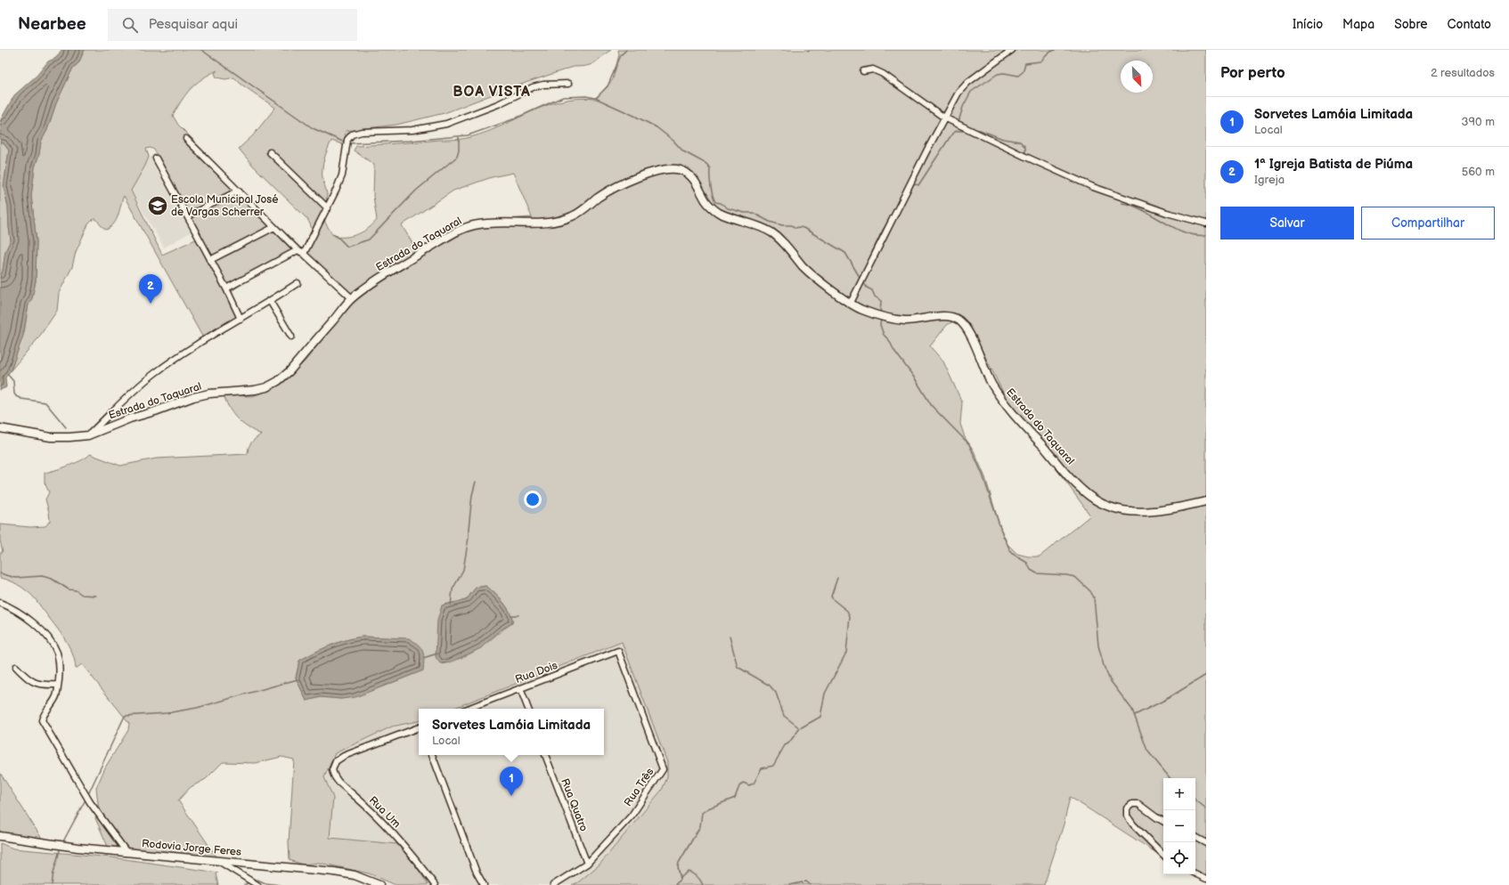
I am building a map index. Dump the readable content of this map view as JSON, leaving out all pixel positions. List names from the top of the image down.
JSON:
{
  "streets": {
    "street": [
      "Estrada do Taquaral",
      "Rua Dois",
      "Rua Três",
      "Rua Quatro",
      "Rua Um",
      "Rodovia Jorge Feres"
    ]
  },
  "crossings": [
    ["Rua Dois", "Rua Três"],
    ["Rua Três", "Rua Quatro"]
  ],
  "districts": ["BOA VISTA"],
  "places": {
    "school or university": ["Escola Municipal José de Vargas Scherrer"]
  },
  "north": "bottom right",
  "page": {
    "header": "Nearbee",
    "search": "Pesquisar aqui",
    "nav": [
      "Início",
      "Mapa",
      "Sobre",
      "Contato"
    ],
    "heading": ["Por perto", "2 resultados"],
    "list": [
      {
        "mark": "1",
        "name": "Sorvetes Lamóia Limitada",
        "note": "Local",
        "value": "390 m"
      },
      {
        "mark": "2",
        "name": "1ª Igreja Batista de Piúma",
        "note": "Igreja",
        "value": "560 m"
      }
    ],
    "buttons": ["Salvar", "Compartilhar"],
    "pins": ["2", "1"],
    "popup": ["Sorvetes Lamóia Limitada", "Local"],
    "map_buttons": ["+", "−"]
  }
}
